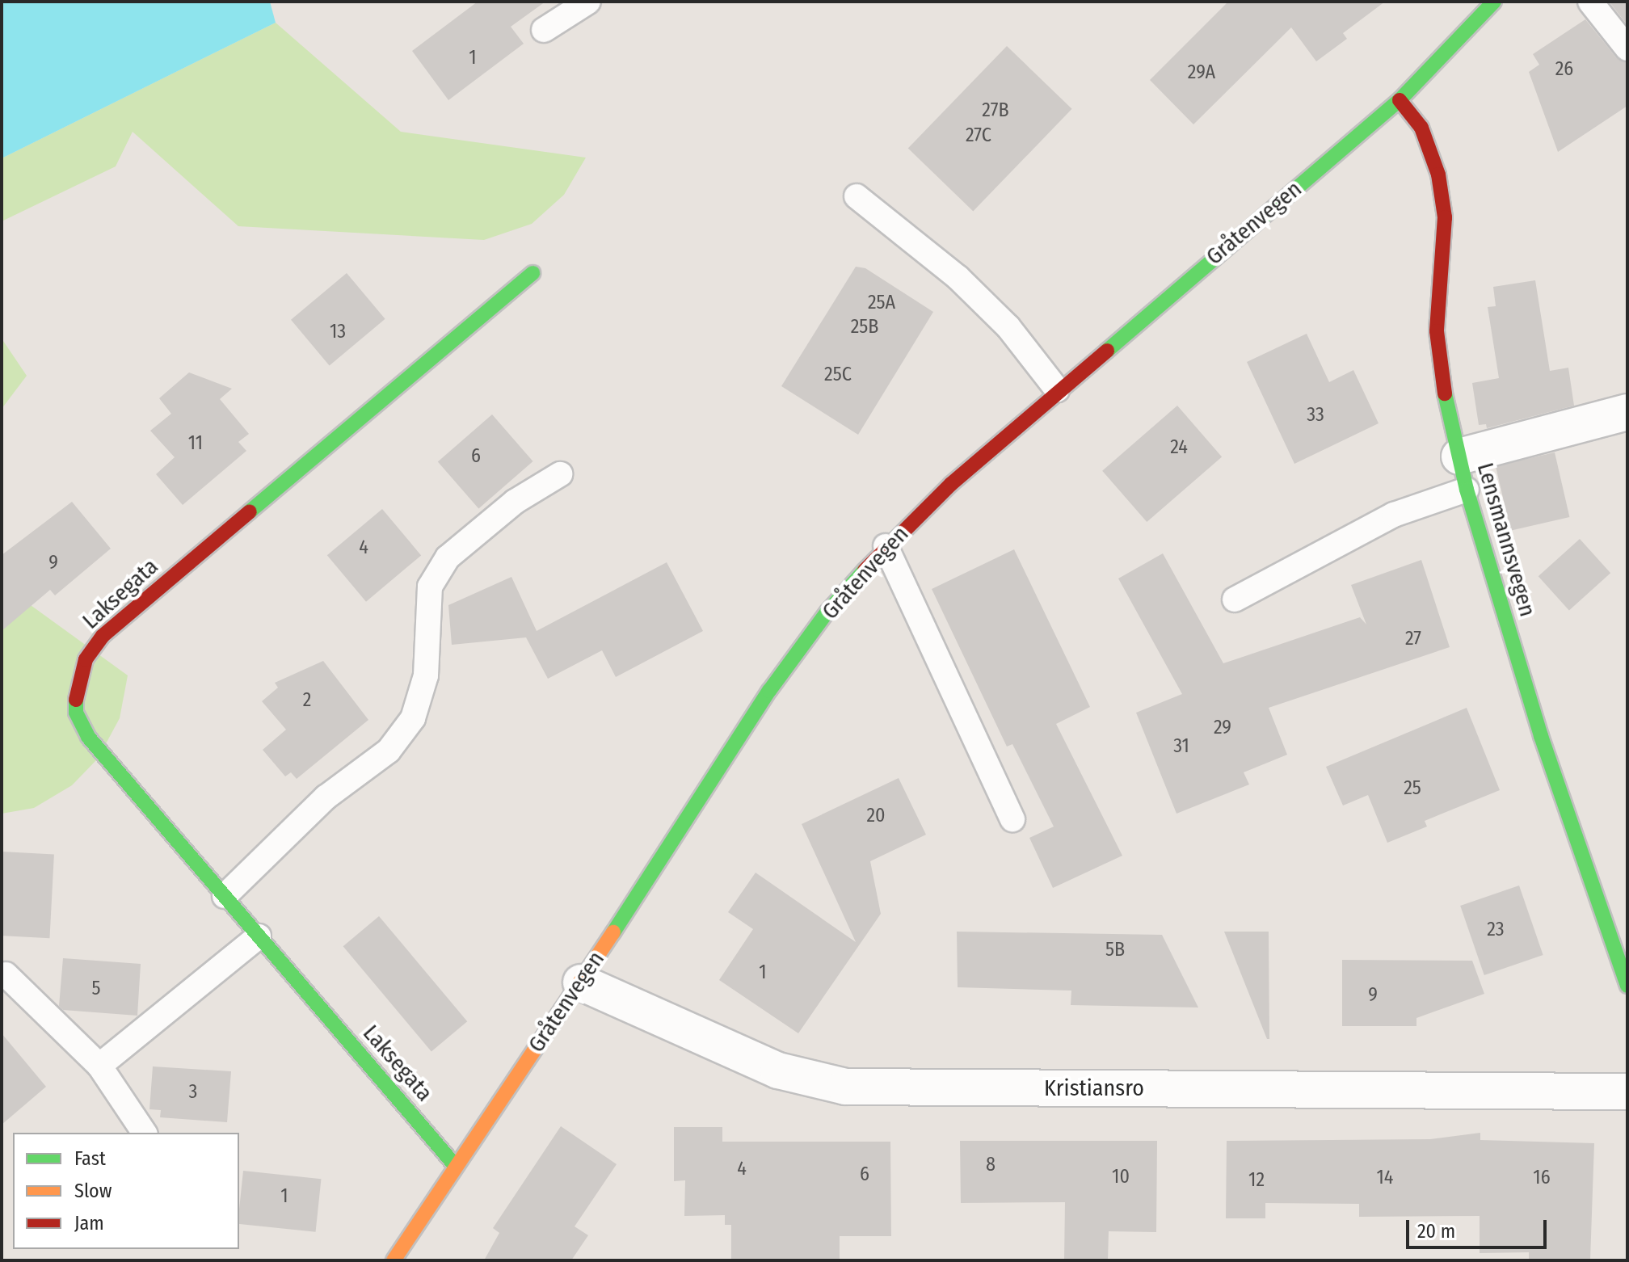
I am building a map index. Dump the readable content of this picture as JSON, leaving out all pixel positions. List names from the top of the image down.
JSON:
{
  "streets": {
    "street": [
      "Gråtenvegen",
      "Lensmannsvegen",
      "Laksegata",
      "Kristiansro"
    ]
  },
  "crossings": [
    ["Gråtenvegen", "Lensmannsvegen"],
    ["Gråtenvegen", "Laksegata"],
    ["Gråtenvegen", "Kristiansro"]
  ],
  "house_numbers": [
    "1",
    "26",
    "29A",
    "27B",
    "27C",
    "25A",
    "25B",
    "13",
    "25C",
    "33",
    "11",
    "24",
    "6",
    "4",
    "9",
    "27",
    "2",
    "29",
    "31",
    "25",
    "20",
    "23",
    "5B",
    "1",
    "5",
    "9",
    "3",
    "8",
    "4",
    "6",
    "10",
    "14",
    "16",
    "12",
    "1"
  ],
  "legend": ["Fast", "Slow", "Jam"],
  "scale_bar": "20 m"
}
